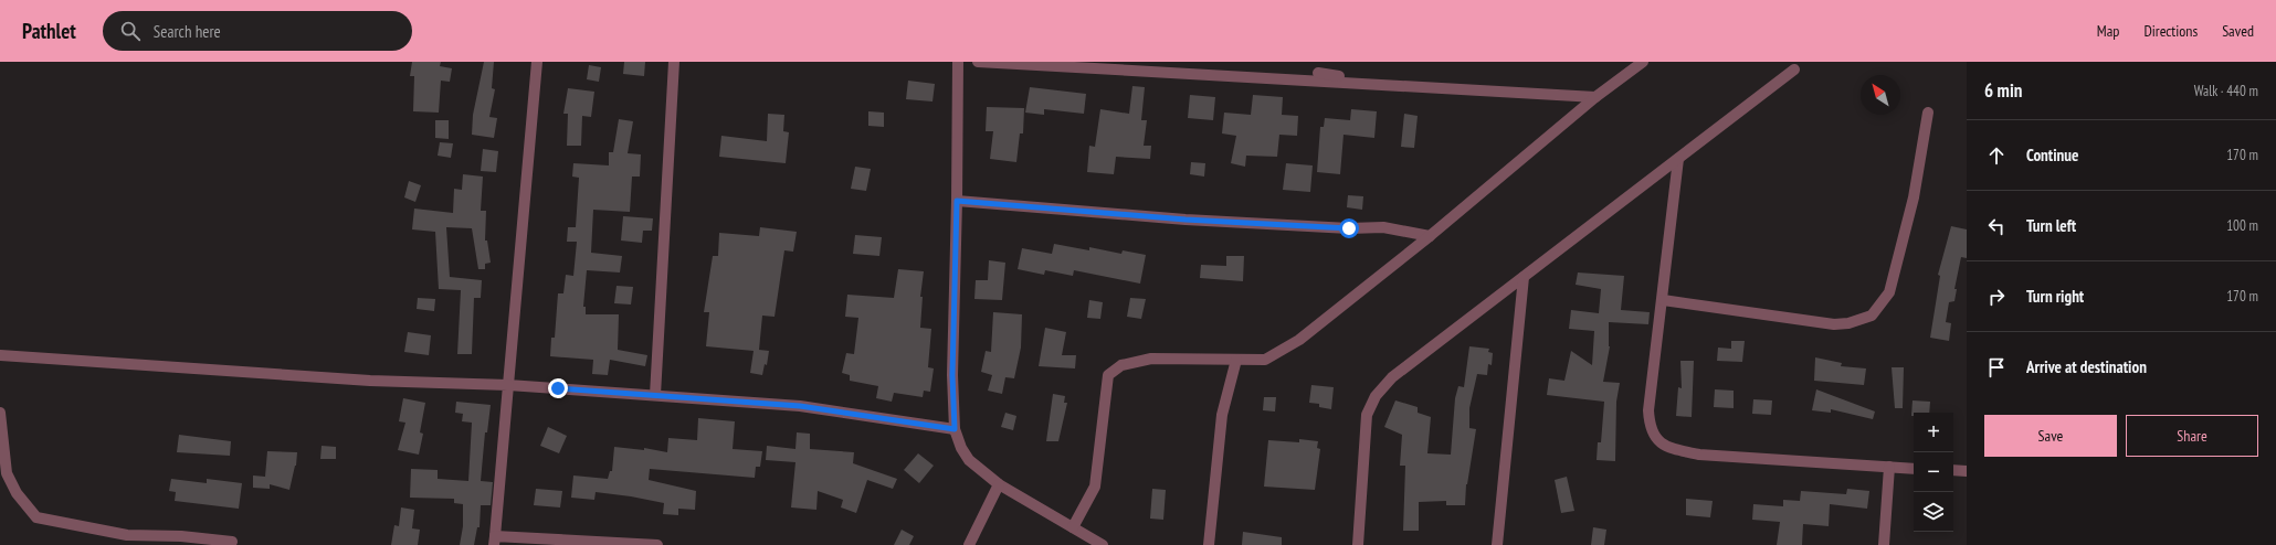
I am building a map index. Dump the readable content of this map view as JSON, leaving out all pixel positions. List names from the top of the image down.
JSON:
{
  "north": "top left",
  "page": {
    "header": "Pathlet",
    "search": "Search here",
    "nav": ["Map", "Directions", "Saved"],
    "heading": ["6 min", "Walk · 440 m"],
    "list": [
      ["Continue", "170 m"],
      ["Turn left", "100 m"],
      ["Turn right", "170 m"],
      "Arrive at destination"
    ],
    "buttons": ["Save", "Share"],
    "map_buttons": ["+", "−"]
  }
}
